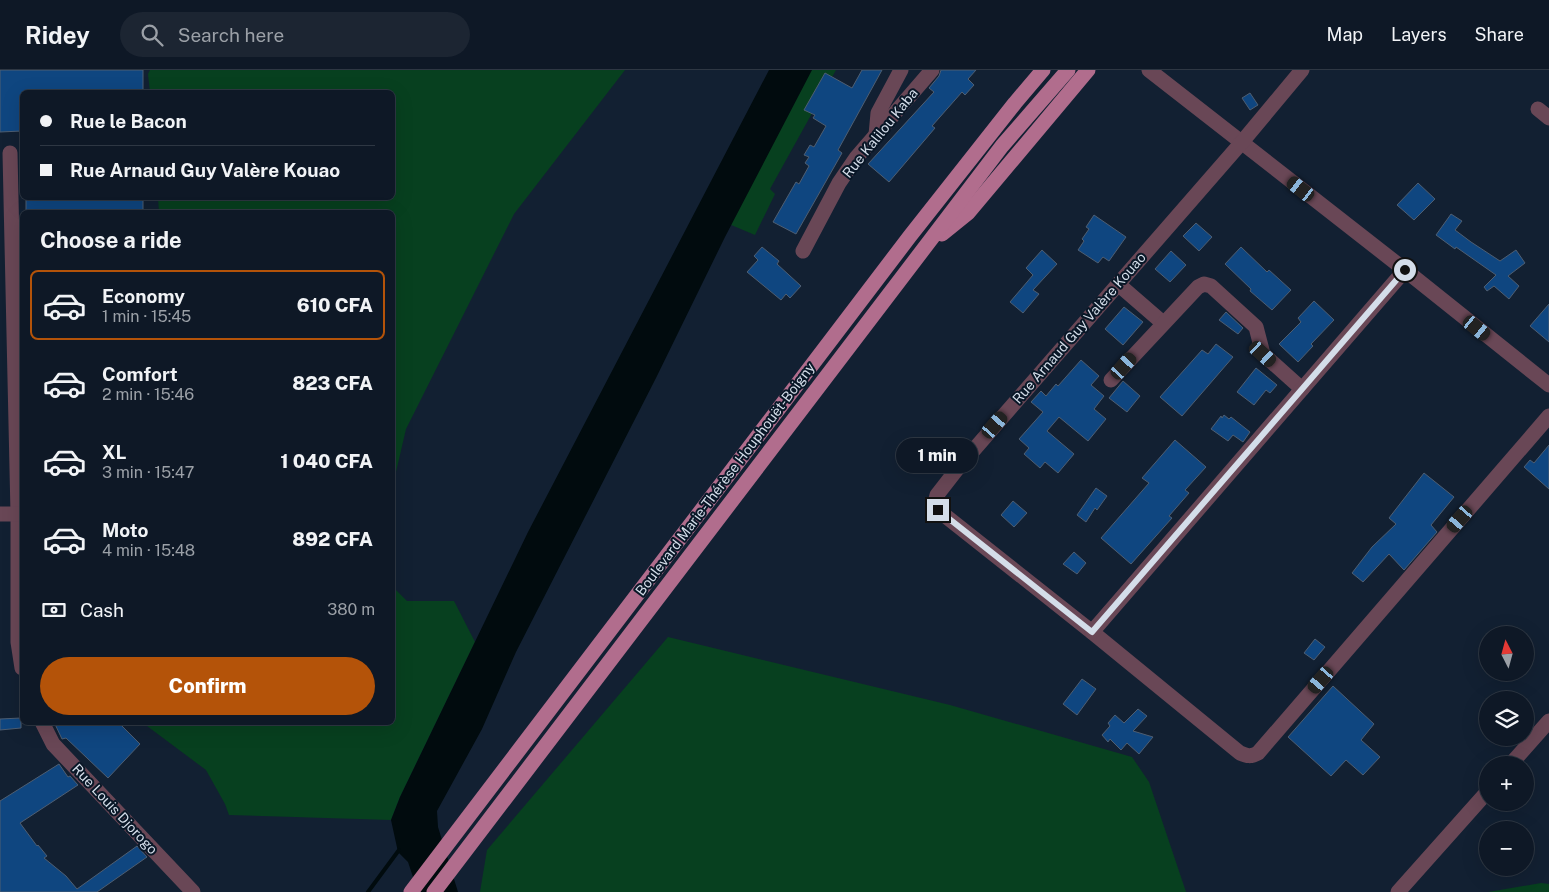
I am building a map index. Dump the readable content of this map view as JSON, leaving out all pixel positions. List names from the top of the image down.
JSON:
{
  "streets": {
    "main road": ["Boulevard Marie-Thérèse Houphouët-Boigny"],
    "street": ["Rue Kalilou Kaba", "Rue Arnaud Guy Valère Kouao", "Rue Louis Djorogo"]
  },
  "north": "top",
  "page": {
    "header": "Ridey",
    "search": "Search here",
    "nav": ["Map", "Layers", "Share"],
    "banner": ["Rue le Bacon", "Rue Arnaud Guy Valère Kouao"],
    "heading": "Choose a ride",
    "list": [
      {
        "name": "Economy",
        "note": "1 min · 15:45",
        "value": "610 CFA"
      },
      {
        "name": "Comfort",
        "note": "2 min · 15:46",
        "value": "823 CFA"
      },
      {
        "name": "XL",
        "note": "3 min · 15:47",
        "value": "1 040 CFA"
      },
      {
        "name": "Moto",
        "note": "4 min · 15:48",
        "value": "892 CFA"
      }
    ],
    "bubble": "1 min",
    "pay": ["Cash", "380 m"],
    "map_buttons": ["+", "−"],
    "buttons": "Confirm"
  }
}
